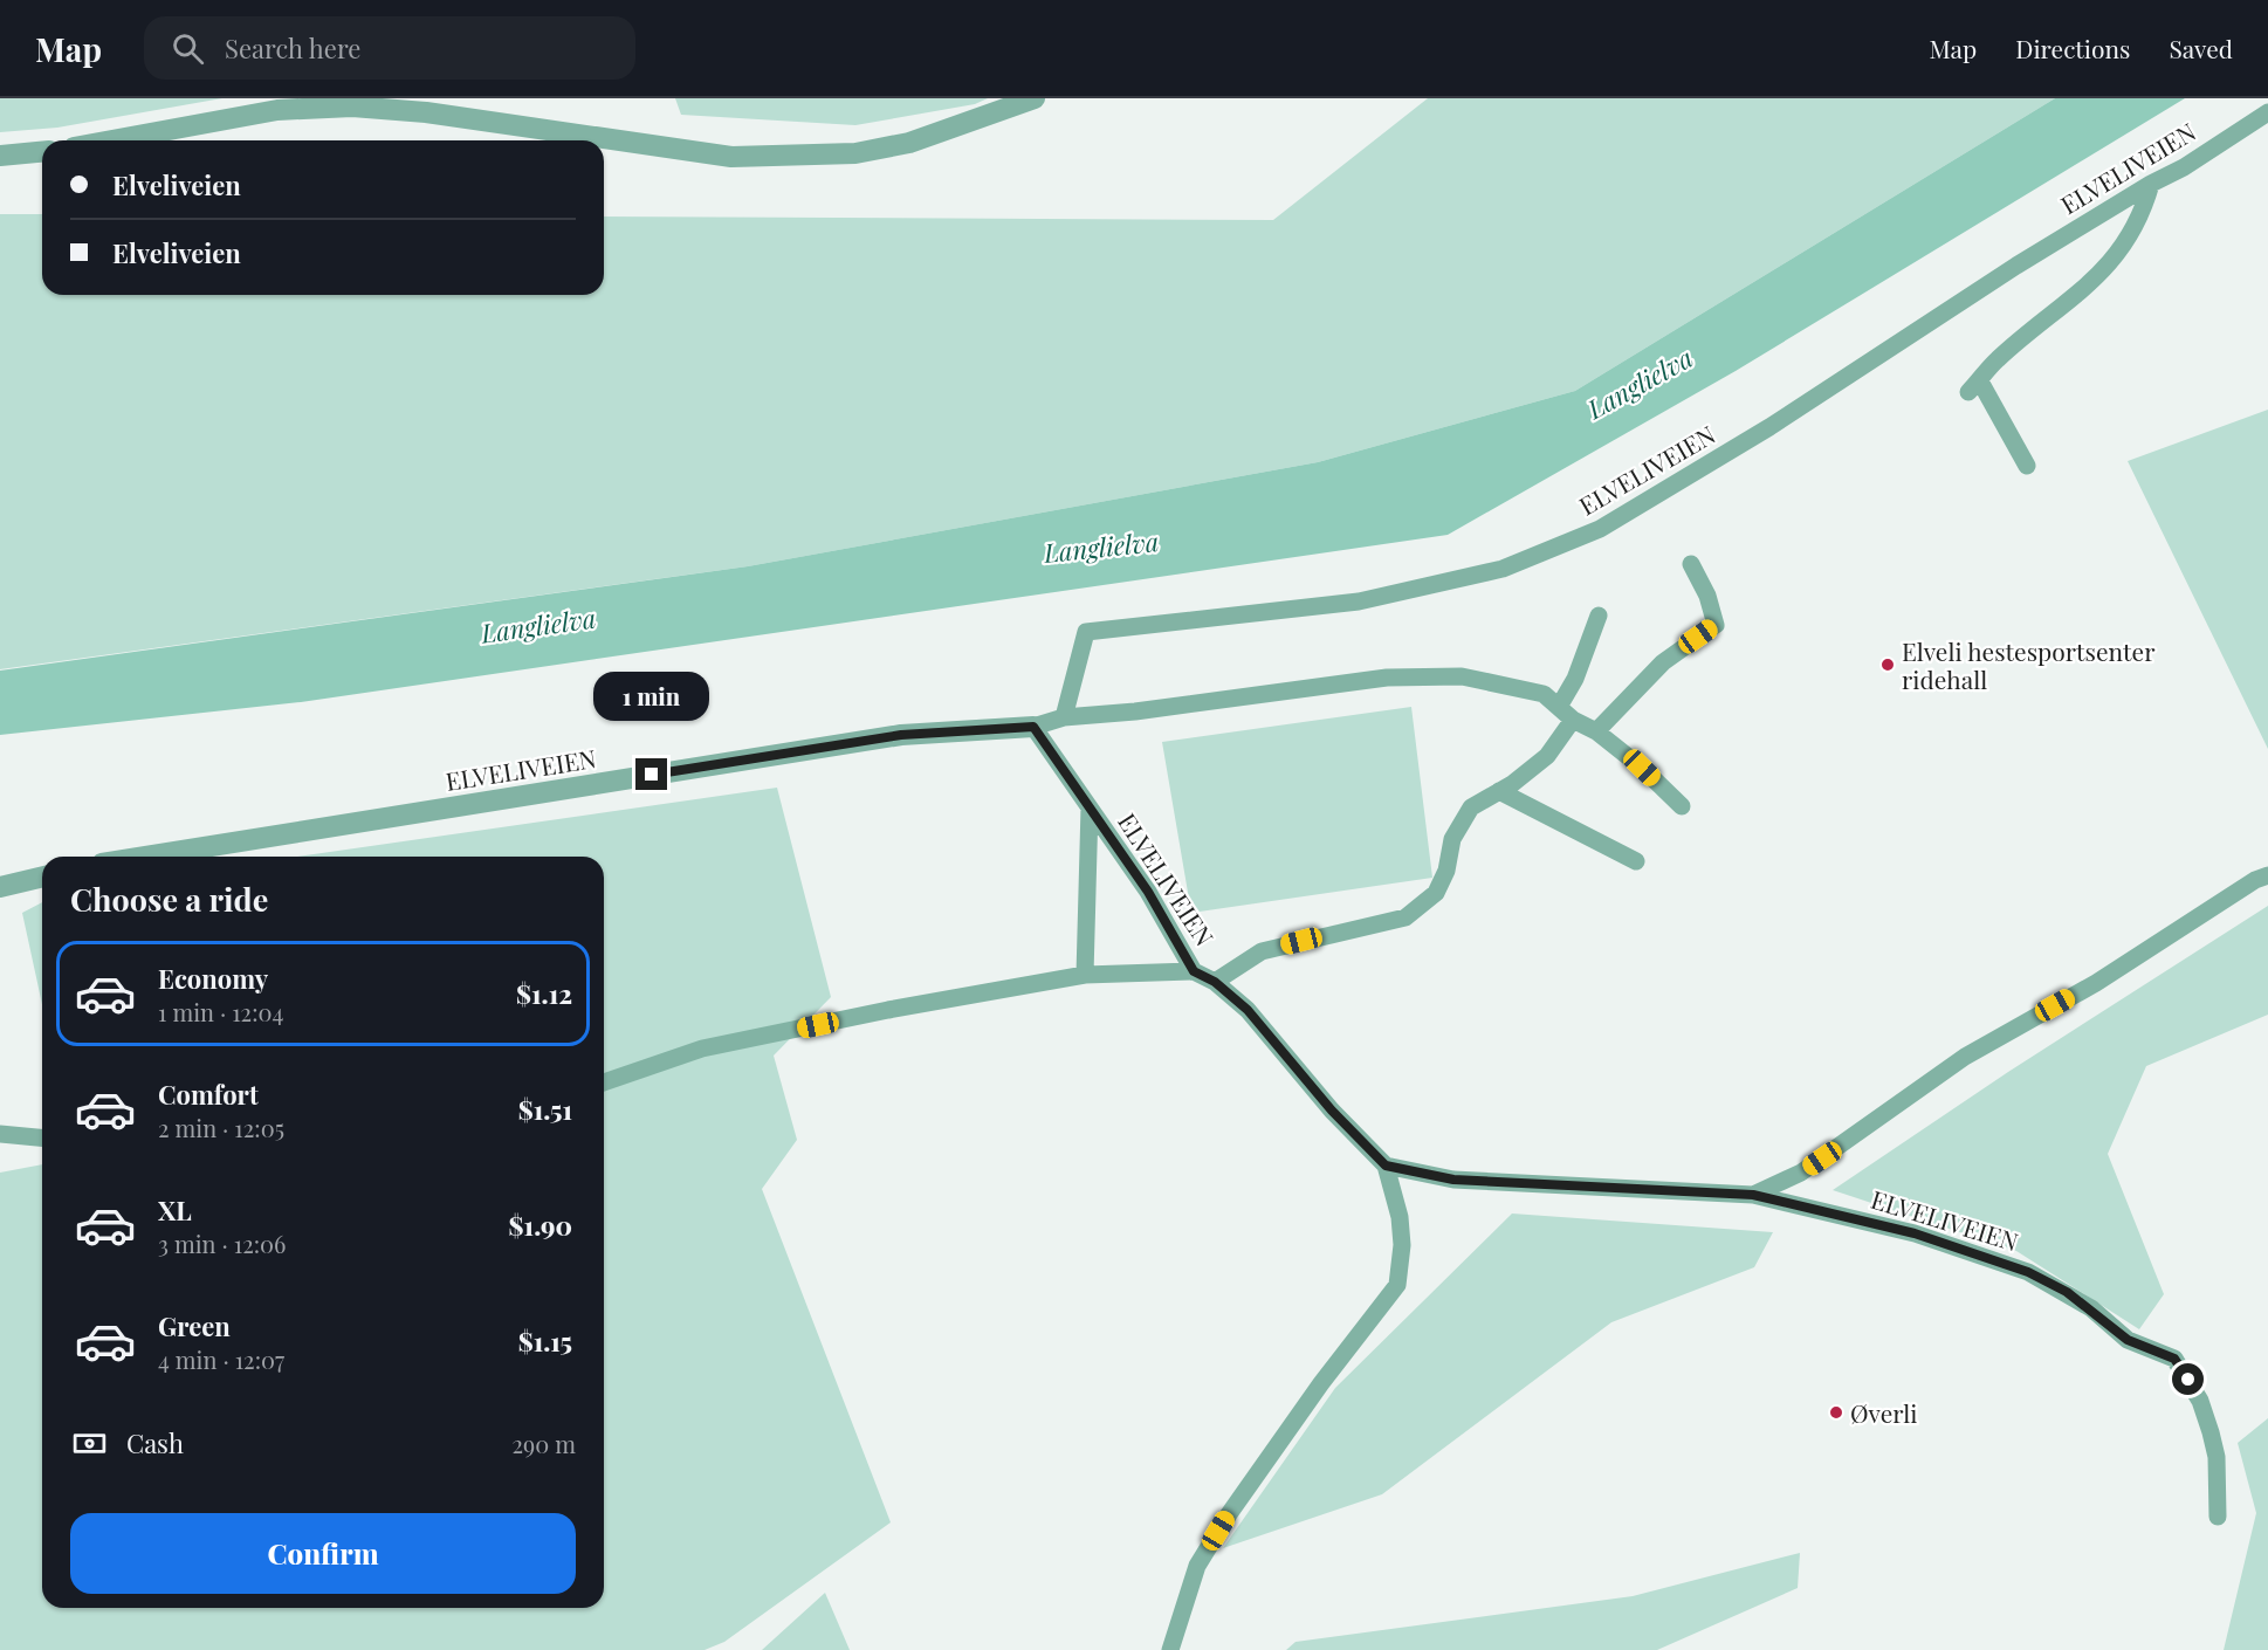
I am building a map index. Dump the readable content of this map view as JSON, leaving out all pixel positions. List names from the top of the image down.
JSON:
{
  "streets": {
    "street": ["ELVELIVEIEN"]
  },
  "water": ["Langlielva"],
  "places": ["Elveli hestesportsenter ridehall", "Øverli"],
  "page": {
    "header": "Map",
    "search": "Search here",
    "nav": ["Map", "Directions", "Saved"],
    "banner": ["Elveliveien", "Elveliveien"],
    "bubble": "1 min",
    "heading": "Choose a ride",
    "list": [
      {
        "name": "Economy",
        "note": "1 min · 12:04",
        "value": "$1.12"
      },
      {
        "name": "Comfort",
        "note": "2 min · 12:05",
        "value": "$1.51"
      },
      {
        "name": "XL",
        "note": "3 min · 12:06",
        "value": "$1.90"
      },
      {
        "name": "Green",
        "note": "4 min · 12:07",
        "value": "$1.15"
      }
    ],
    "pay": ["Cash", "290 m"],
    "buttons": "Confirm"
  }
}
